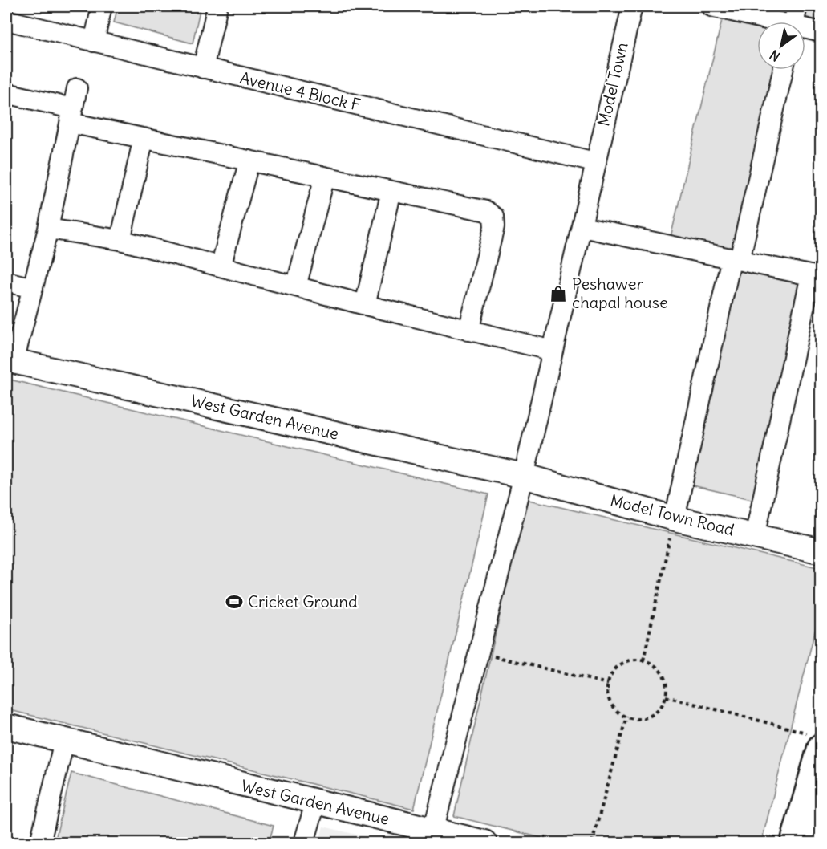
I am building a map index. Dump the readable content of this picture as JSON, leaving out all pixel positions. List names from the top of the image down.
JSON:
{
  "streets": {
    "street": [
      "Model Town",
      "Avenue 4 Block F",
      "West Garden Avenue",
      "Model Town Road"
    ]
  },
  "crossings": [
    ["Model Town", "Avenue 4 Block F"],
    ["Model Town", "West Garden Avenue"],
    ["Model Town", "Model Town Road"],
    ["West Garden Avenue", "Model Town Road"]
  ],
  "places": {
    "shop": ["Peshawer chapal house"],
    "sports": ["Cricket Ground"]
  },
  "north": "bottom left"
}
